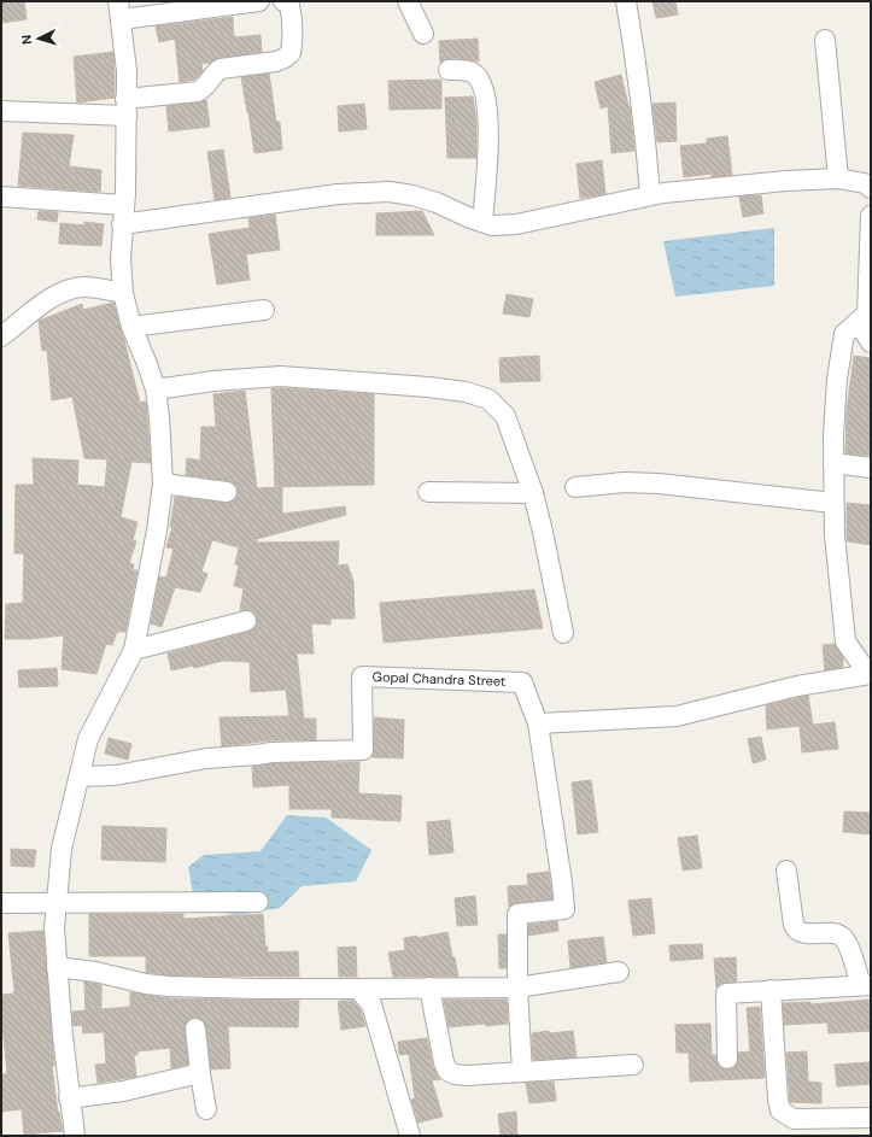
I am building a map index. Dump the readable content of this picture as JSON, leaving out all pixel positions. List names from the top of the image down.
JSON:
{
  "streets": {
    "street": ["Gopal Chandra Street"]
  },
  "north": "left"
}
